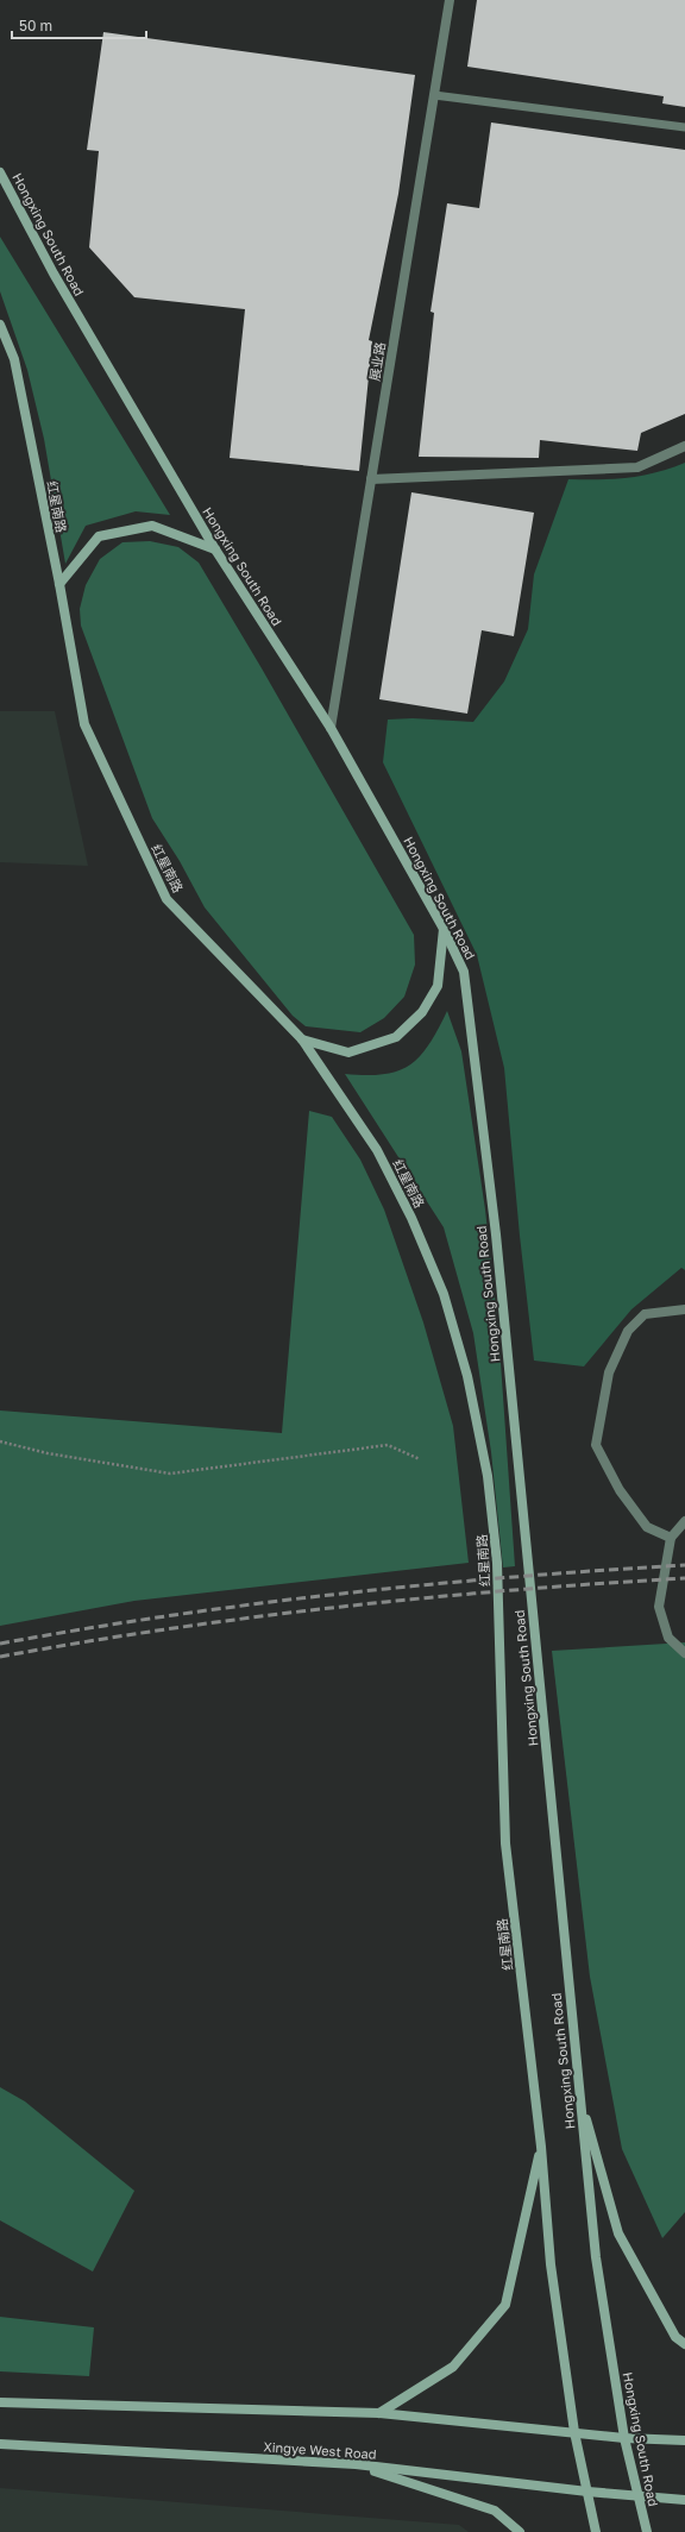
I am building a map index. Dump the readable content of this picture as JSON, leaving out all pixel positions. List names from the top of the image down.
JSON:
{
  "streets": {
    "main road": ["Hongxing South Road", "红星南路", "Xingye West Road"],
    "street": ["展业路"]
  },
  "crossings": [
    ["Hongxing South Road", "展业路"],
    ["Hongxing South Road", "Xingye West Road"],
    ["红星南路", "Xingye West Road"]
  ],
  "scale_bar": "50 m"
}
